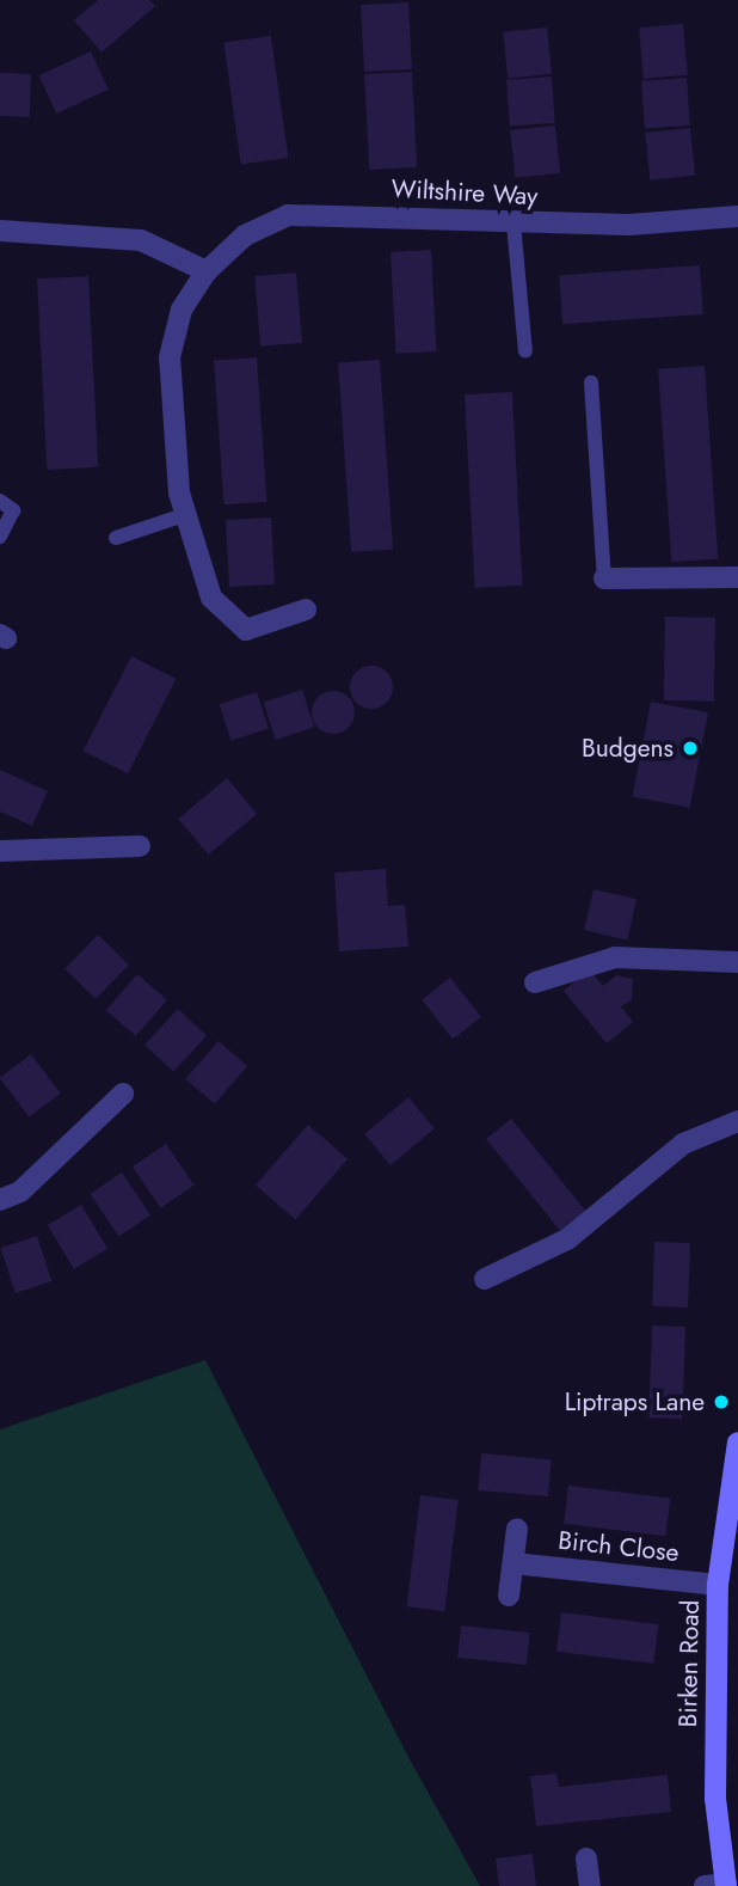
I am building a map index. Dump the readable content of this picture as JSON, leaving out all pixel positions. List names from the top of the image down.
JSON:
{
  "streets": {
    "street": ["Wiltshire Way", "Birch Close", "Birken Road"]
  },
  "crossings": [
    ["Birch Close", "Birken Road"]
  ],
  "places": ["Budgens", "Liptraps Lane"]
}
